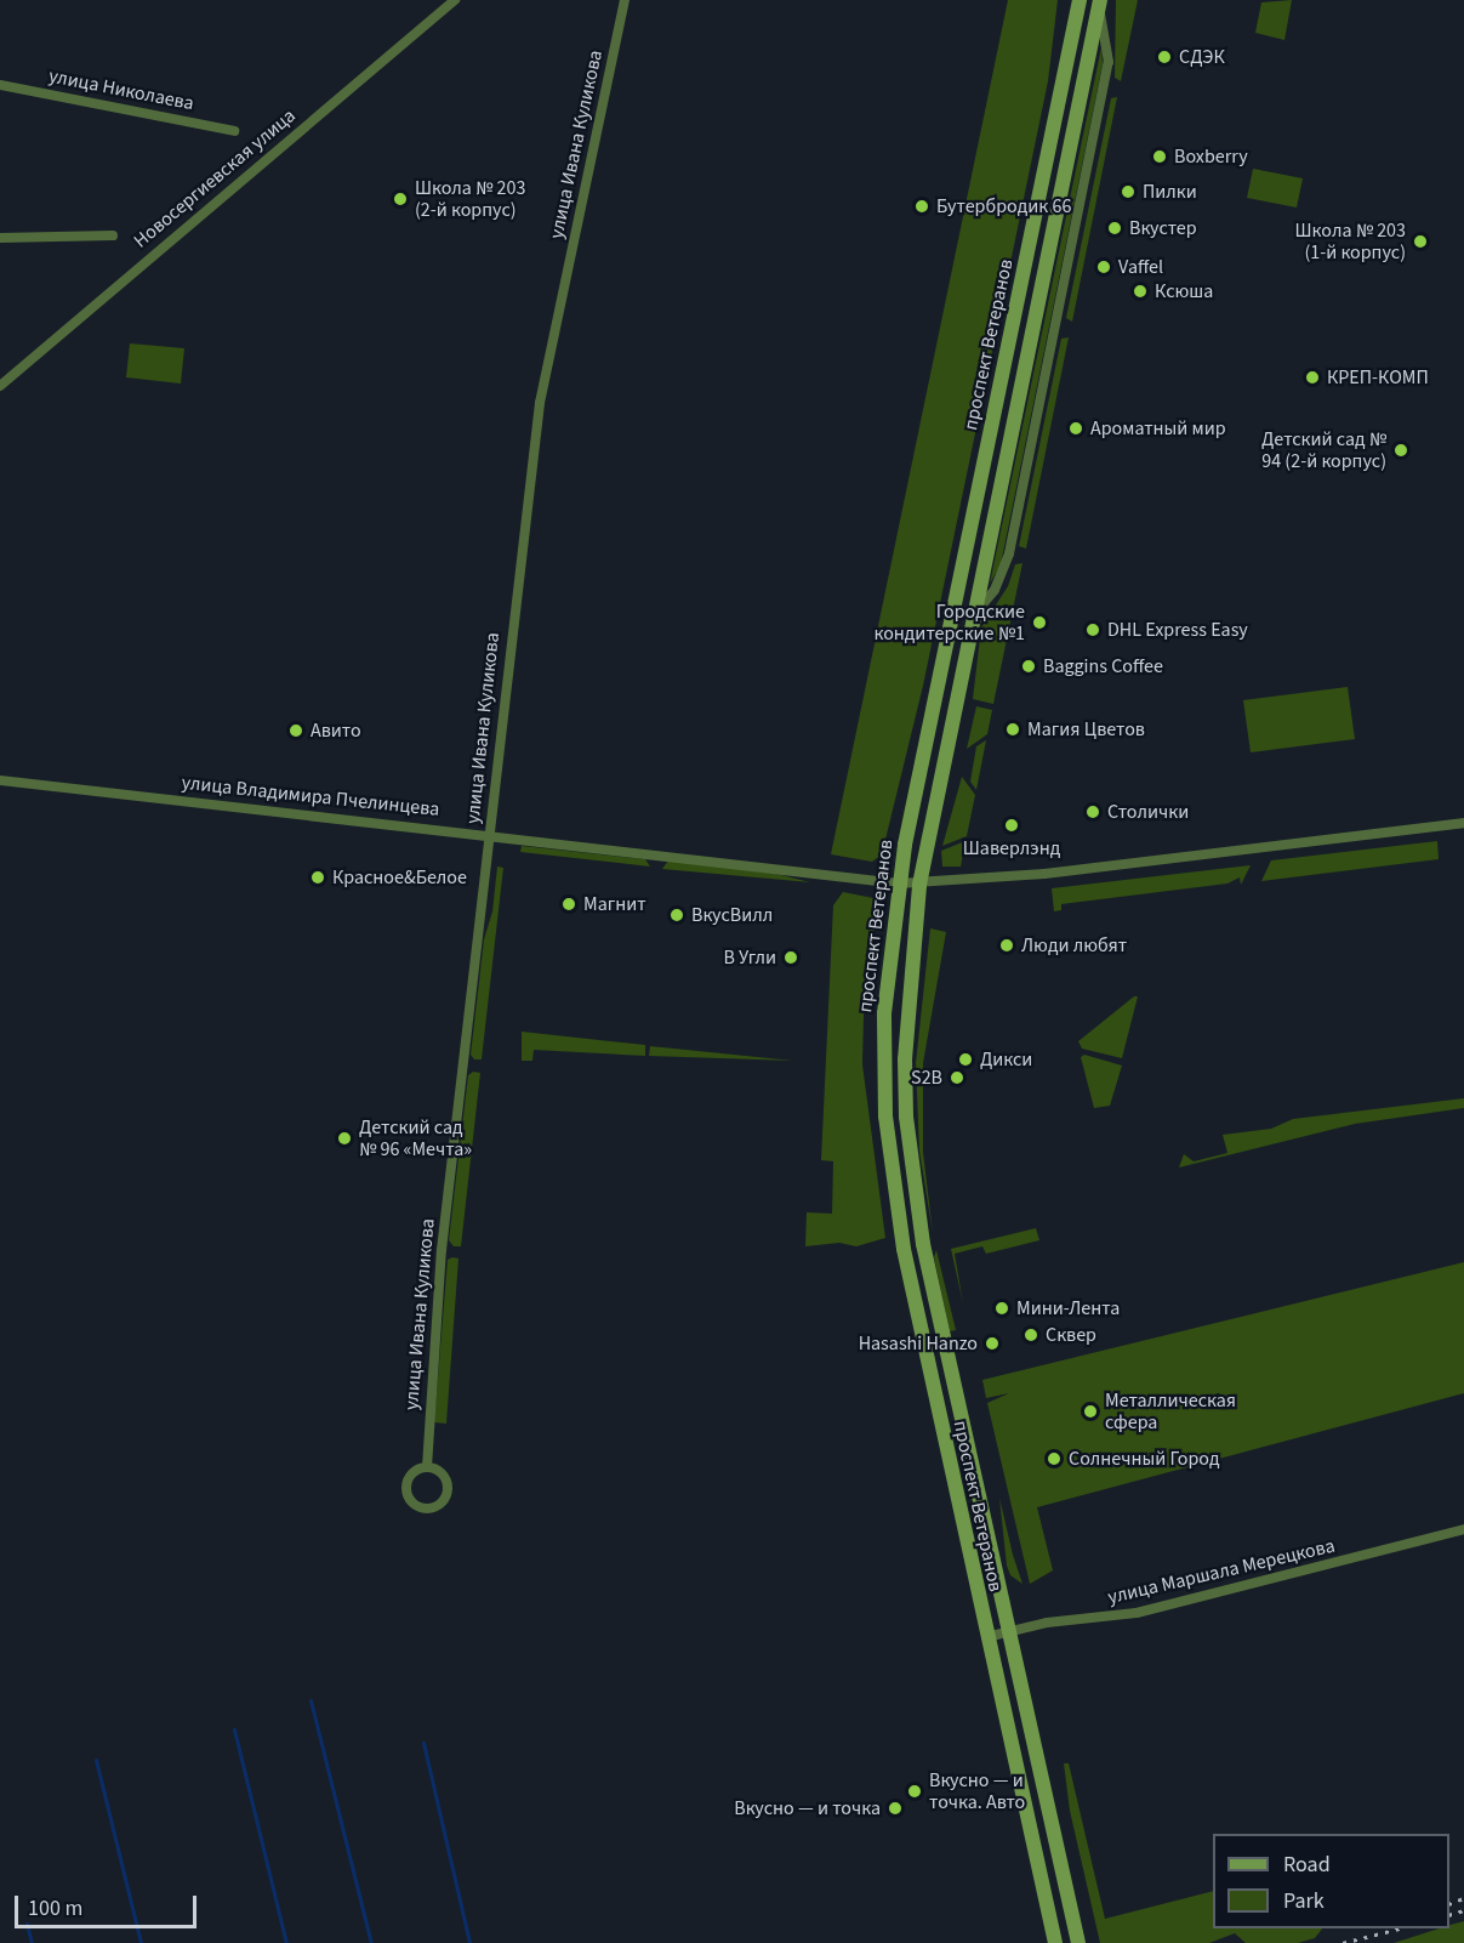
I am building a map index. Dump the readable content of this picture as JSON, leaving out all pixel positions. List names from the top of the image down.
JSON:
{
  "streets": {
    "main road": ["проспект Ветеранов"],
    "street": [
      "улица Николаева",
      "улица Ивана Куликова",
      "Новосергиевская улица",
      "улица Владимира Пчелинцева",
      "улица Маршала Мерецкова"
    ]
  },
  "crossings": [
    ["улица Ивана Куликова", "улица Владимира Пчелинцева"],
    ["проспект Ветеранов", "улица Владимира Пчелинцева"],
    ["проспект Ветеранов", "улица Маршала Мерецкова"]
  ],
  "places": [
    "СДЭК",
    "Boxberry",
    "Пилки",
    "Школа № 203 (2-й корпус)",
    "Бутербродик 66",
    "Вкустер",
    "Школа № 203 (1-й корпус)",
    "Vaffel",
    "Ксюша",
    "КРЕП-КОМП",
    "Ароматный мир",
    "Детский сад № 94 (2-й корпус)",
    "Городские кондитерские №1",
    "DHL Express Easy",
    "Baggins Coffee",
    "Магия Цветов",
    "Авито",
    "Столички",
    "Шаверлэнд",
    "Красное&Белое",
    "Магнит",
    "ВкусВилл",
    "Люди любят",
    "В Угли",
    "Дикси",
    "S2B",
    "Детский сад № 96 «Мечта»",
    "Мини-Лента",
    "Сквер",
    "Hasashi Hanzo",
    "Металлическая сфера",
    "Солнечный Город",
    "Вкусно — и точка. Авто",
    "Вкусно — и точка"
  ],
  "legend": ["Road", "Park"],
  "scale_bar": "100 m"
}
